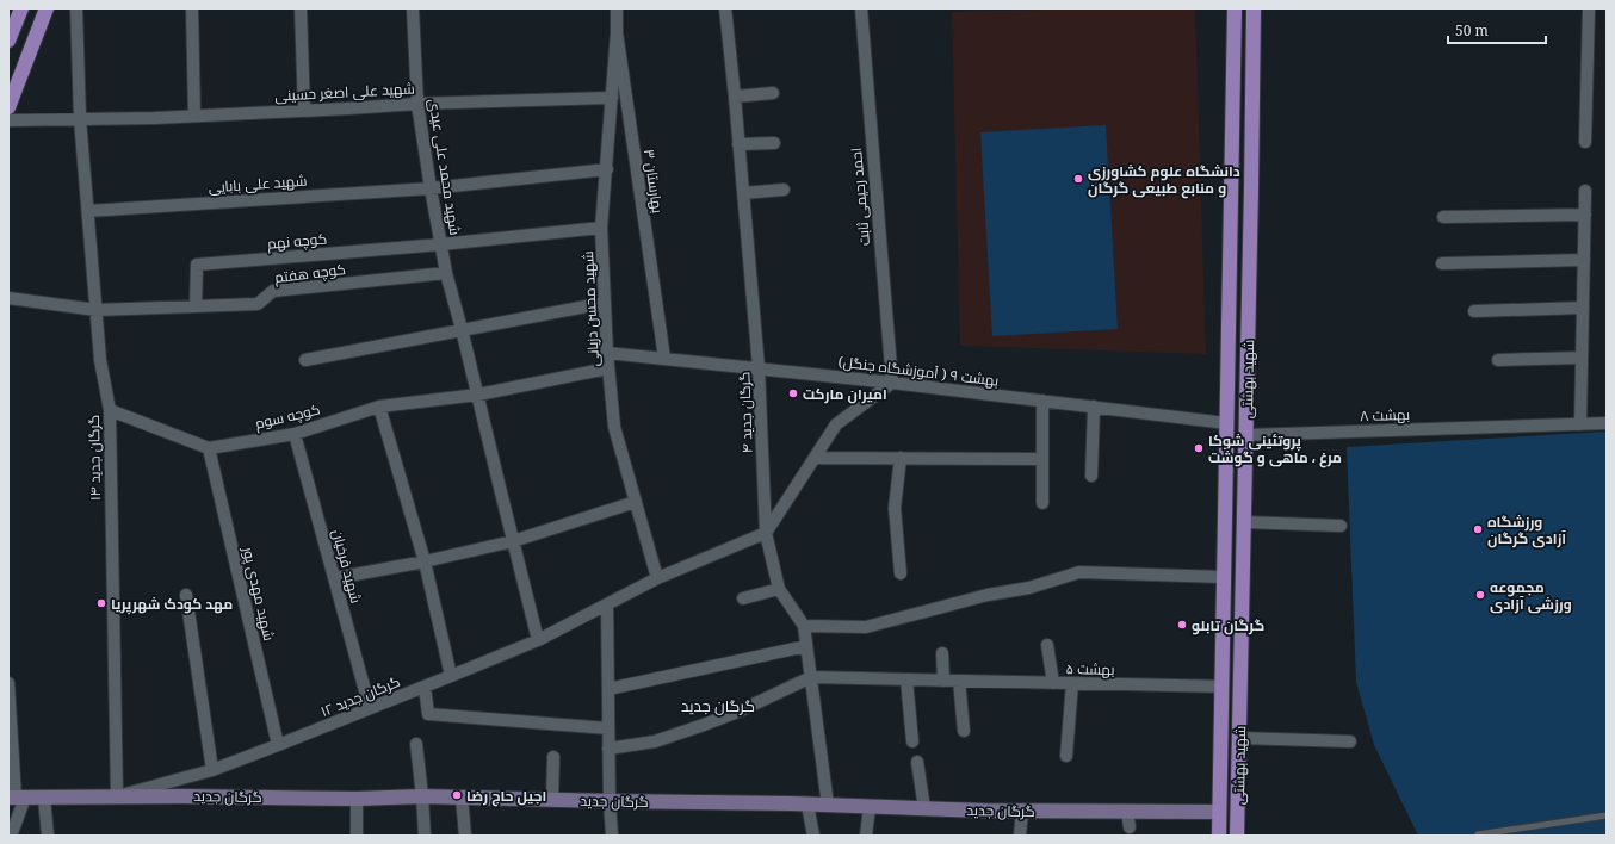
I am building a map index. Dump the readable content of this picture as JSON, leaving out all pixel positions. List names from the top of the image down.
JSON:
{
  "streets": {
    "main road": ["شهید بهشتی", "گرگان جدید"],
    "street": [
      "شهید علی اصغر حسینی",
      "شهید محمد علی عیدی",
      "بهارستان ۳",
      "شهید علی بابایی",
      "احمد رحیمی ثابت",
      "کوچه نهم",
      "کوچه هفتم",
      "شهید محسن دزیانی",
      "بهشت ۹ ( آموزشگاه جنگل)",
      "گرگان جدید ۴",
      "۸ بهشت",
      "کوچه سوم",
      "گرگان جدید ۱۴",
      "شهید فرخیان",
      "شهید مهدی پور",
      "بهشت ۵",
      "گرگان جدید ۱۲"
    ]
  },
  "crossings": [
    ["شهید علی اصغر حسینی", "شهید محمد علی عیدی"],
    ["شهید علی اصغر حسینی", "شهید محسن دزیانی"],
    ["شهید علی اصغر حسینی", "گرگان جدید ۱۴"],
    ["شهید محمد علی عیدی", "شهید علی بابایی"],
    ["شهید محمد علی عیدی", "کوچه نهم"],
    ["شهید محمد علی عیدی", "کوچه هفتم"],
    ["شهید محمد علی عیدی", "کوچه سوم"],
    ["شهید محمد علی عیدی", "گرگان جدید ۱۲"],
    ["بهارستان ۳", "شهید محسن دزیانی"],
    ["بهارستان ۳", "بهشت ۹ ( آموزشگاه جنگل)"],
    ["شهید علی بابایی", "شهید محسن دزیانی"],
    ["شهید علی بابایی", "گرگان جدید ۱۴"],
    ["احمد رحیمی ثابت", "بهشت ۹ ( آموزشگاه جنگل)"],
    ["کوچه نهم", "کوچه هفتم"],
    ["کوچه هفتم", "گرگان جدید ۱۴"],
    ["شهید محسن دزیانی", "بهشت ۹ ( آموزشگاه جنگل)"],
    ["شهید محسن دزیانی", "کوچه سوم"],
    ["شهید محسن دزیانی", "گرگان جدید ۱۲"],
    ["بهشت ۹ ( آموزشگاه جنگل)", "شهید بهشتی"],
    ["بهشت ۹ ( آموزشگاه جنگل)", "گرگان جدید ۴"],
    ["شهید بهشتی", "۸ بهشت"],
    ["شهید بهشتی", "بهشت ۵"],
    ["شهید بهشتی", "گرگان جدید"],
    ["گرگان جدید ۴", "بهشت ۵"],
    ["گرگان جدید ۴", "گرگان جدید ۱۲"],
    ["گرگان جدید ۴", "گرگان جدید"],
    ["کوچه سوم", "شهید فرخیان"],
    ["کوچه سوم", "شهید مهدی پور"],
    ["گرگان جدید ۱۴", "گرگان جدید ۱۲"],
    ["گرگان جدید ۱۴", "گرگان جدید"],
    ["شهید فرخیان", "گرگان جدید ۱۲"],
    ["شهید مهدی پور", "گرگان جدید ۱۲"],
    ["گرگان جدید ۱۲", "گرگان جدید"]
  ],
  "districts": ["گرگان جدید"],
  "places": [
    "دانشگاه علوم کشاورزی و منابع طبیعی گرگان",
    "امیران مارکت",
    "پروتئینی شوکا مرغ‌ ، ماهی و گوشت",
    "ورزشگاه آزادی گرگان",
    "مجموعه ورزشی آزادی",
    "مهد کودک شهرپریا",
    "گرگان تابلو",
    "اجیل حاج رضا"
  ],
  "scale_bar": "50 m"
}
